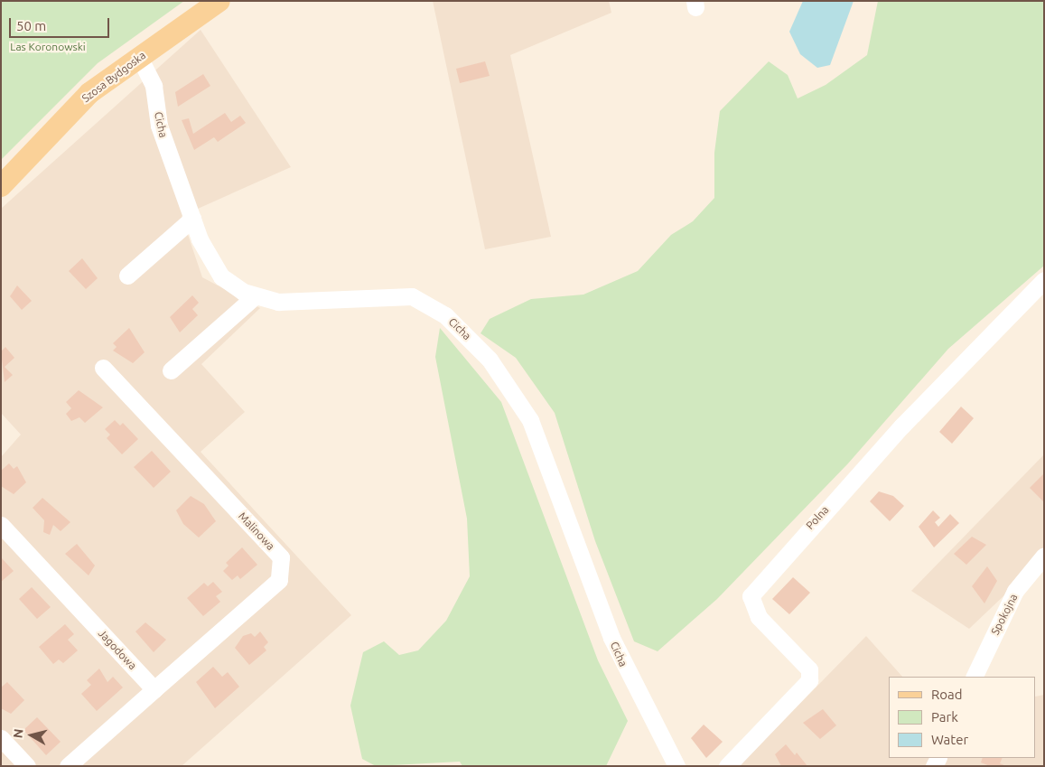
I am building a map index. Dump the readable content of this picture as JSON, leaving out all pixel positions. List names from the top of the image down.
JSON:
{
  "streets": {
    "main road": ["Szosa Bydgoska"],
    "street": [
      "Cicha",
      "Polna",
      "Malinowa",
      "Spokojna",
      "Jagodowa"
    ]
  },
  "crossings": [
    ["Szosa Bydgoska", "Cicha"],
    ["Malinowa", "Jagodowa"]
  ],
  "parks": ["Las Koronowski"],
  "legend": ["Road", "Park", "Water"],
  "scale_bar": "50 m",
  "north": "left"
}
